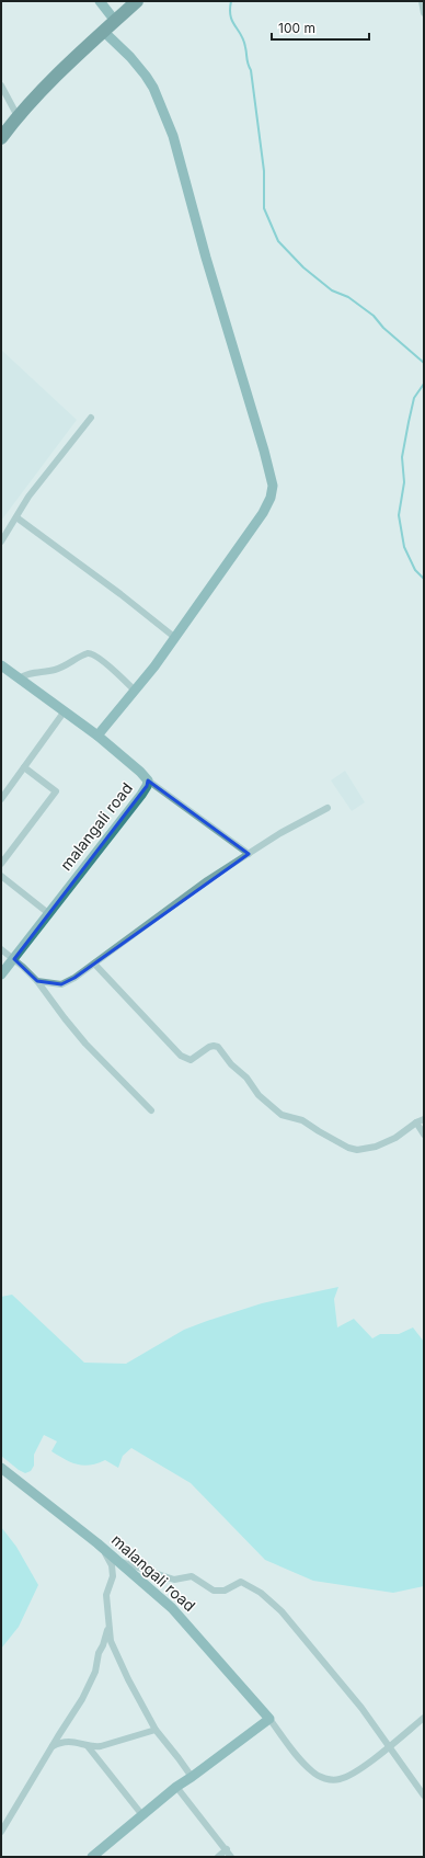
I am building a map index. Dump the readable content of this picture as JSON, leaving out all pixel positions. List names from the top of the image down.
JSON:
{
  "streets": {
    "street": ["malangali road"]
  },
  "scale_bar": "100 m"
}
